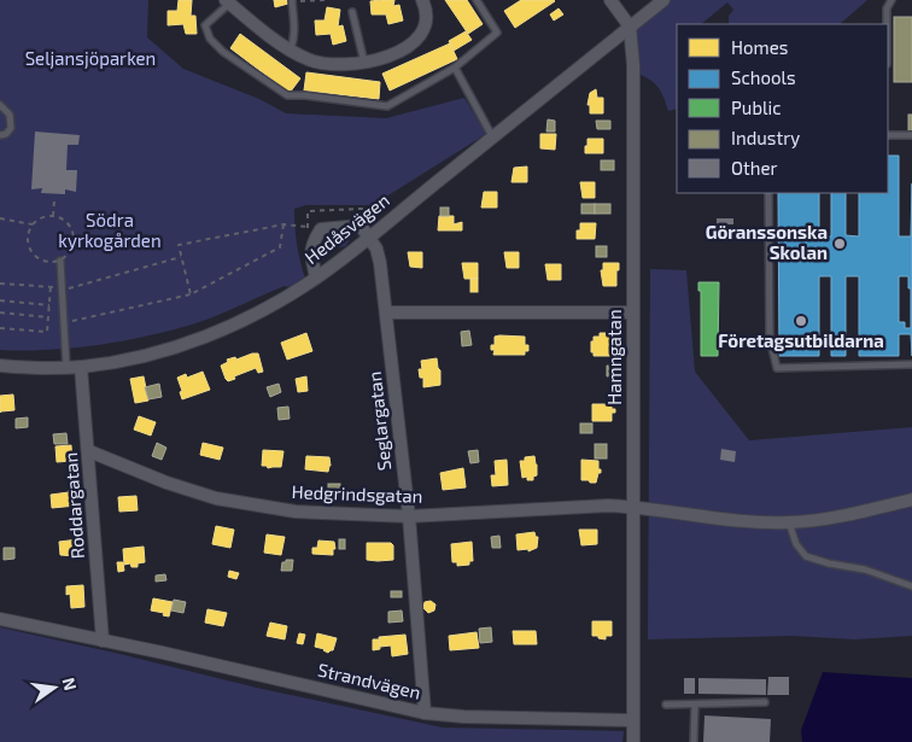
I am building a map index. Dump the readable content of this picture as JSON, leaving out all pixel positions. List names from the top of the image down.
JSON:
{
  "streets": {
    "street": [
      "Hedåsvägen",
      "Hamngatan",
      "Seglargatan",
      "Hedgrindsgatan",
      "Roddargatan",
      "Strandvägen"
    ]
  },
  "crossings": [
    ["Hedåsvägen", "Hamngatan"],
    ["Hedåsvägen", "Seglargatan"],
    ["Hedåsvägen", "Roddargatan"],
    ["Hamngatan", "Hedgrindsgatan"],
    ["Hamngatan", "Strandvägen"],
    ["Seglargatan", "Hedgrindsgatan"],
    ["Seglargatan", "Strandvägen"],
    ["Hedgrindsgatan", "Roddargatan"],
    ["Roddargatan", "Strandvägen"]
  ],
  "parks": ["Seljansjöparken", "Södra kyrkogården"],
  "places": ["Göranssonska Skolan", "Företagsutbildarna"],
  "legend": [
    "Homes",
    "Schools",
    "Public",
    "Industry",
    "Other"
  ],
  "north": "right"
}
